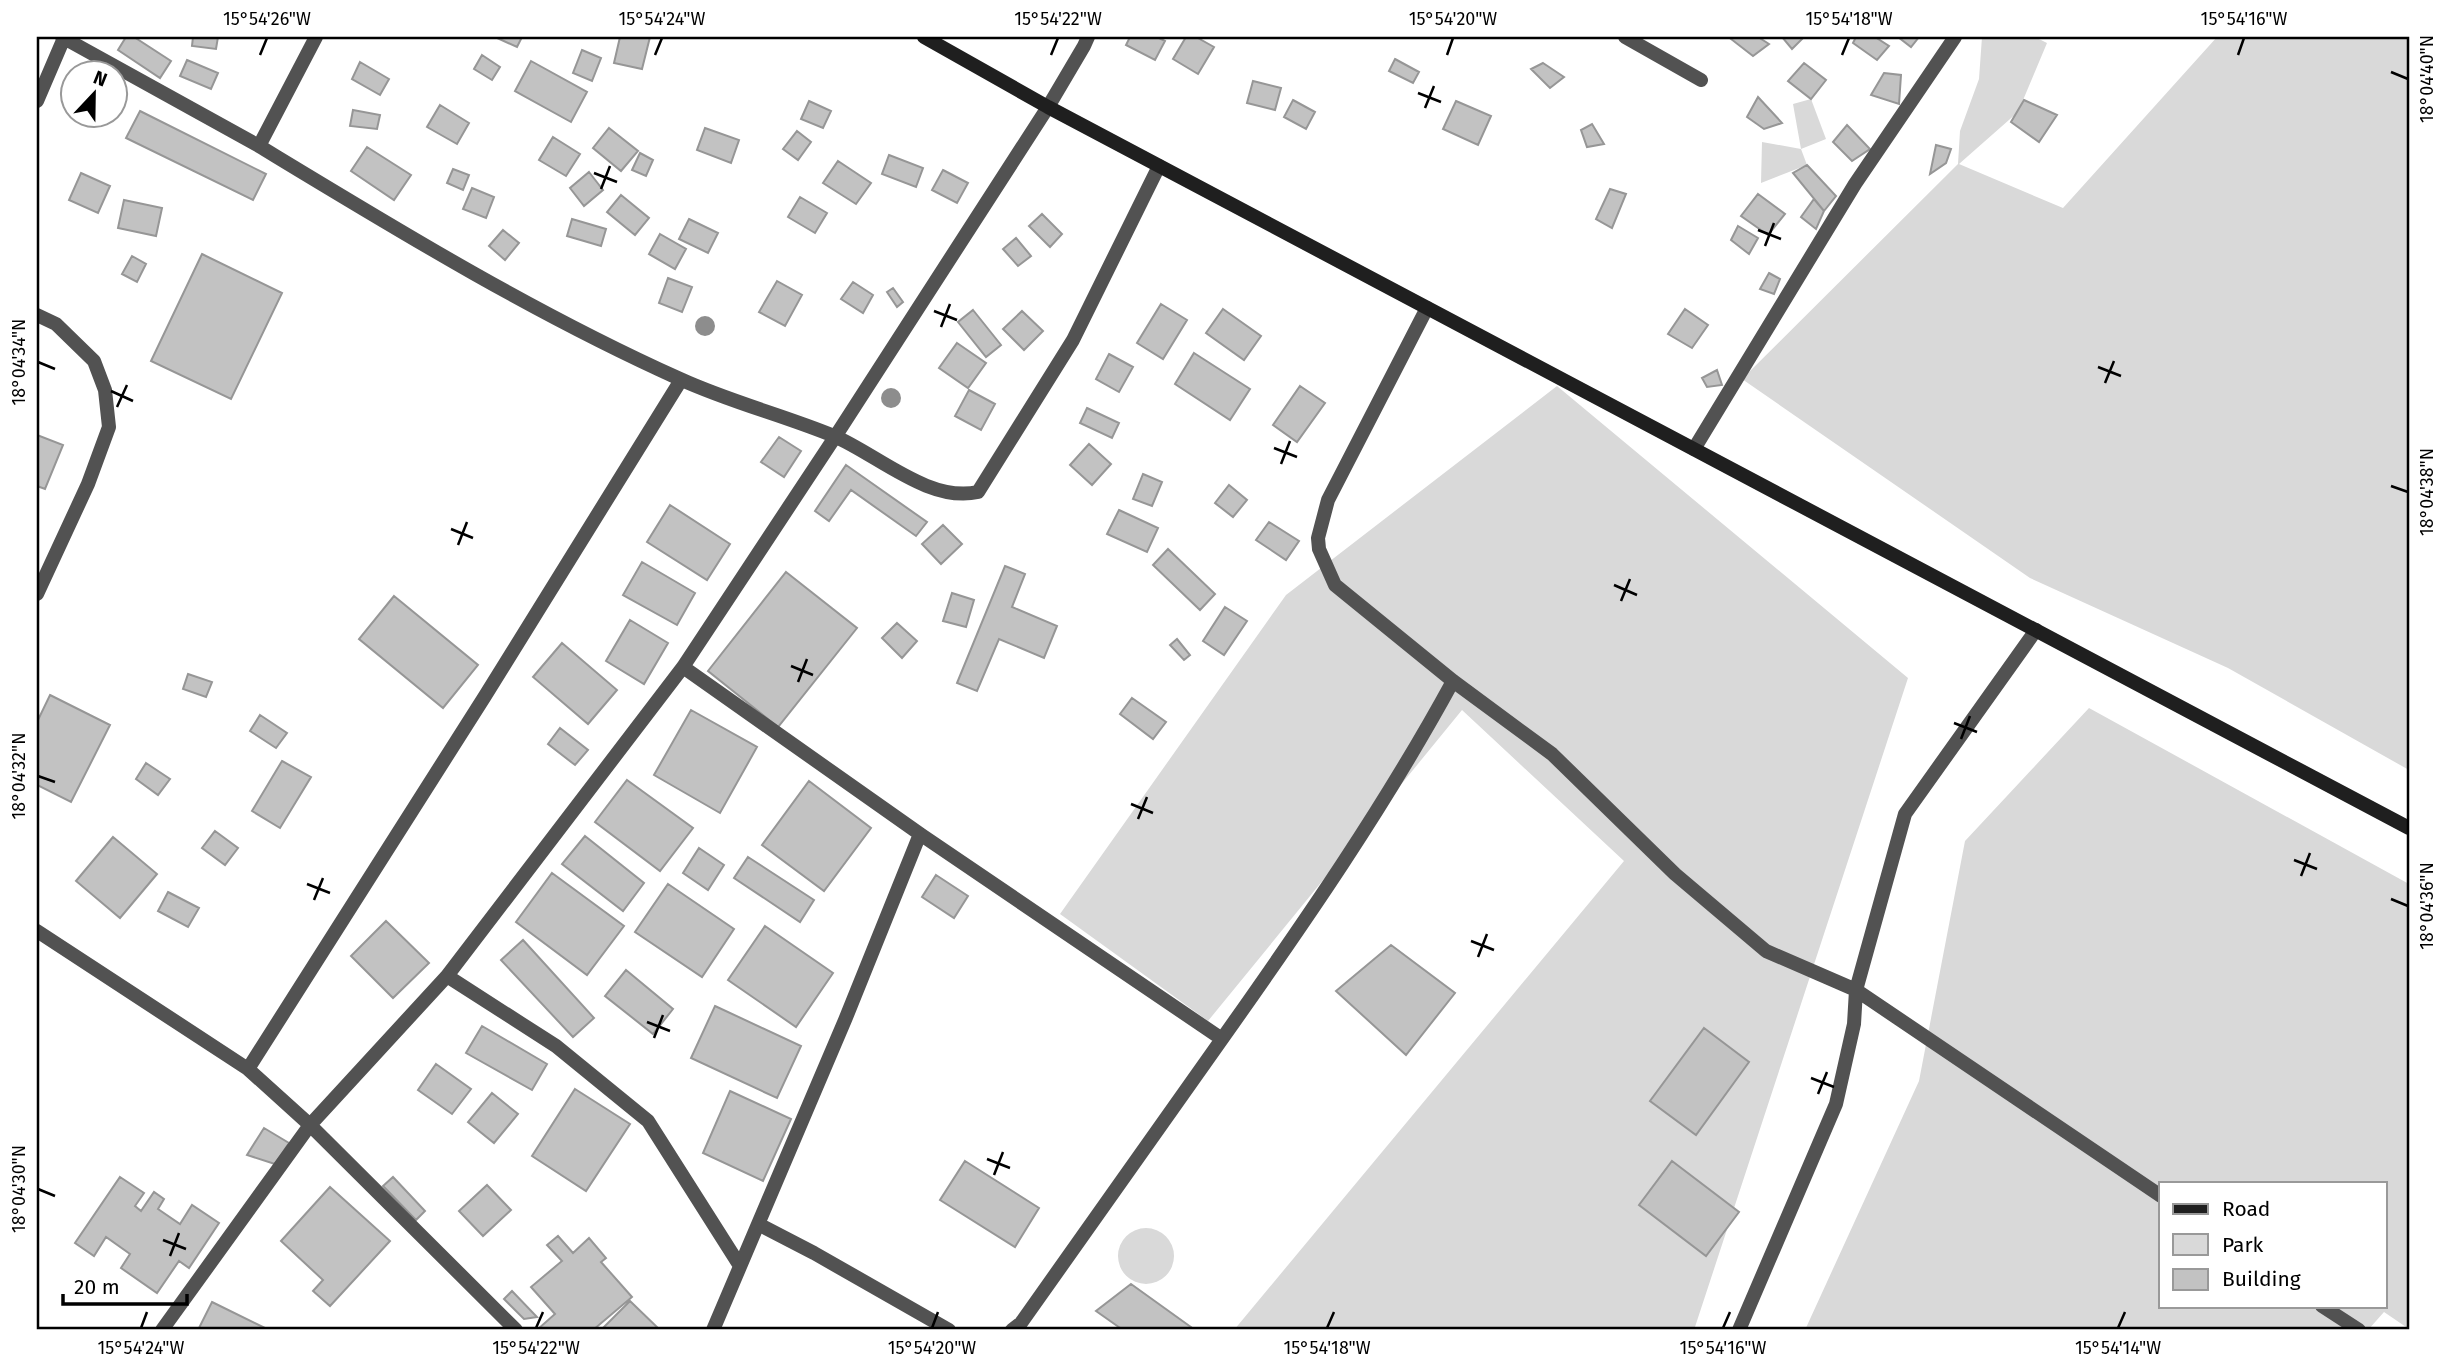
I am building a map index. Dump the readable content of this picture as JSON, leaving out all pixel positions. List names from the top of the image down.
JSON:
{
  "legend": ["Road", "Park", "Building"],
  "scale_bar": "20 m",
  "north": "top",
  "coordinates": [
    "15°54'26\"W",
    "15°54'24\"W",
    "15°54'22\"W",
    "15°54'20\"W",
    "15°54'18\"W",
    "15°54'16\"W",
    "18°04'40\"N",
    "18°04'34\"N",
    "18°04'38\"N",
    "18°04'32\"N",
    "18°04'36\"N",
    "18°04'30\"N",
    "15°54'14\"W"
  ]
}
